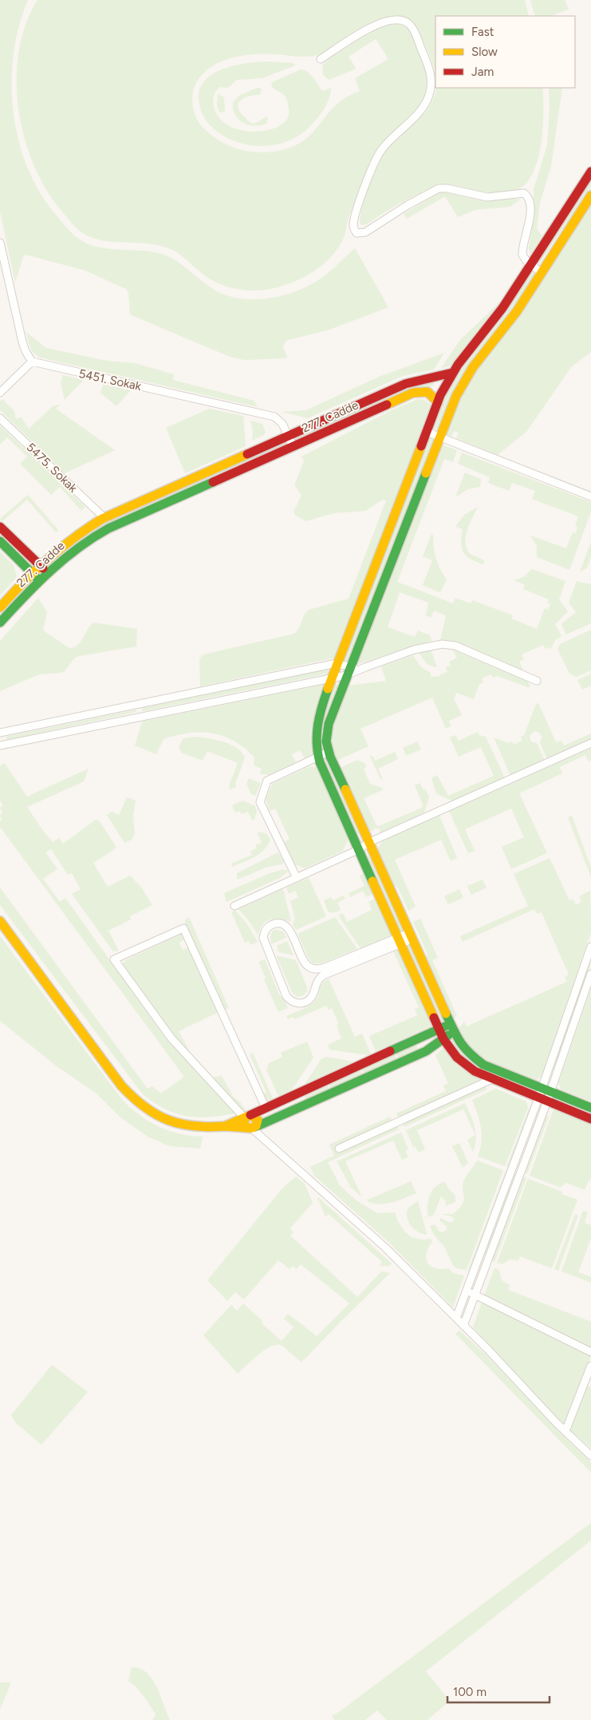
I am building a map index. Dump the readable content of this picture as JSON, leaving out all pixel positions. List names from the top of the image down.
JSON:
{
  "streets": {
    "street": ["5451. Sokak", "277. Cadde", "5475. Sokak"]
  },
  "crossings": [
    ["5451. Sokak", "277. Cadde"],
    ["277. Cadde", "5475. Sokak"]
  ],
  "legend": ["Fast", "Slow", "Jam"],
  "scale_bar": "100 m"
}
